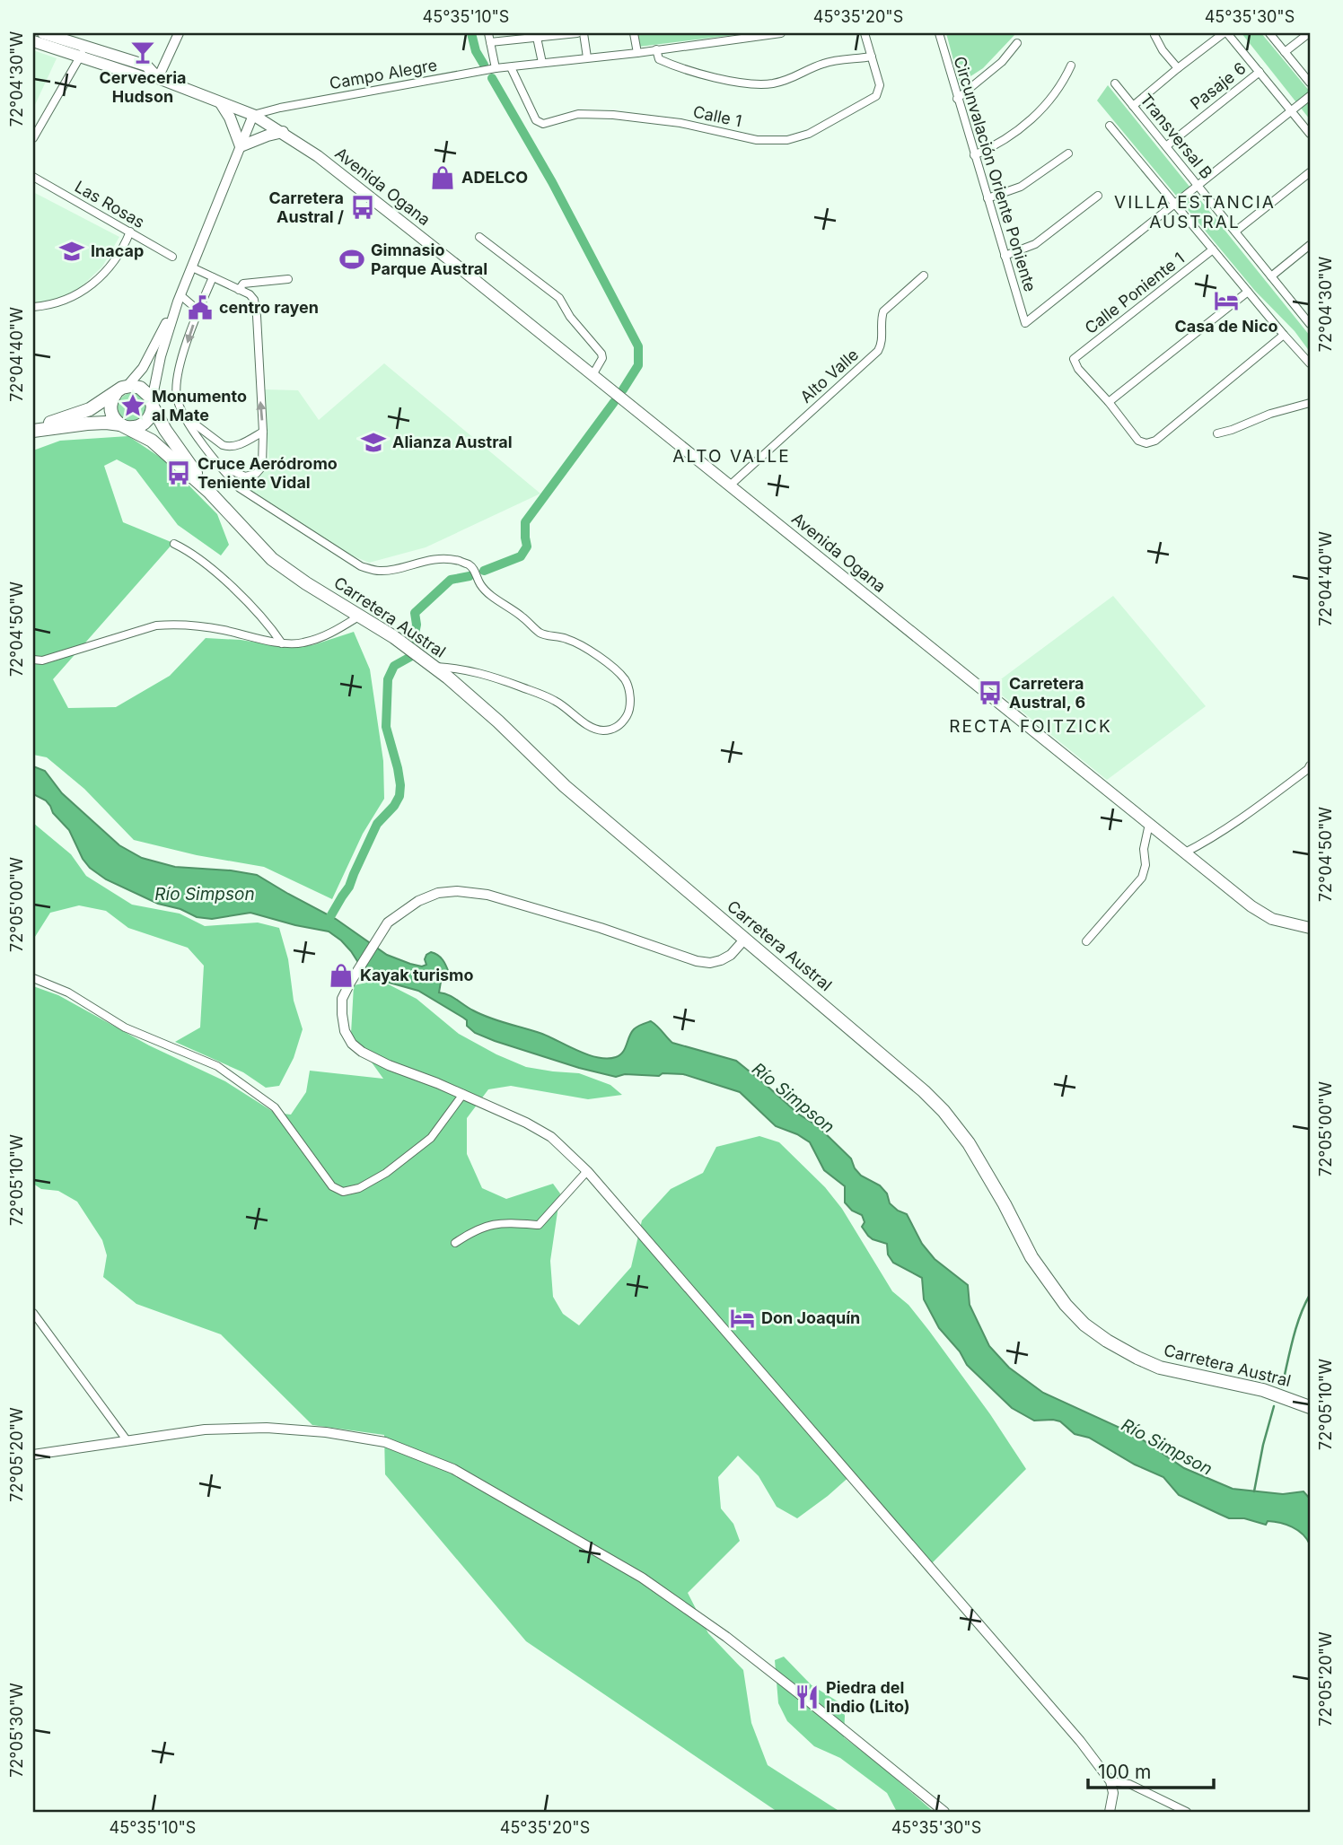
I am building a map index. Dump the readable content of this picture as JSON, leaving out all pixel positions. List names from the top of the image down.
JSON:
{
  "streets": {
    "highway": ["Carretera Austral"],
    "main road": ["Avenida Ogana"],
    "street": [
      "Campo Alegre",
      "Pasaje 6",
      "Calle 1",
      "Transversal B",
      "Circunvalación Oriente Poniente",
      "Las Rosas",
      "Calle Poniente 1",
      "Alto Valle"
    ]
  },
  "crossings": [
    ["Campo Alegre", "Calle 1"],
    ["Campo Alegre", "Avenida Ogana"],
    ["Pasaje 6", "Transversal B"],
    ["Avenida Ogana", "Alto Valle"]
  ],
  "districts": ["VILLA ESTANCIA AUSTRAL", "ALTO VALLE", "RECTA FOITZICK"],
  "water": ["Río Simpson"],
  "places": {
    "bar": ["Cerveceria Hudson"],
    "shop": ["ADELCO", "Kayak turismo"],
    "bus stop": ["Carretera Austral /", "Cruce Aeródromo Teniente Vidal", "Carretera Austral, 6"],
    "school or university": ["Inacap", "Alianza Austral"],
    "sports": ["Gimnasio Parque Austral"],
    "hotel": ["Casa de Nico", "Don Joaquín"],
    "public building": ["centro rayen"],
    "place": ["Monumento al Mate"],
    "restaurant": ["Piedra del Indio (Lito)"]
  },
  "scale_bar": "100 m",
  "coordinates": [
    "45°35'10\"S",
    "45°35'20\"S",
    "45°35'30\"S",
    "72°04'30\"W",
    "72°04'40\"W",
    "72°04'50\"W",
    "72°05'00\"W",
    "72°05'10\"W",
    "72°05'20\"W",
    "72°05'30\"W"
  ]
}
